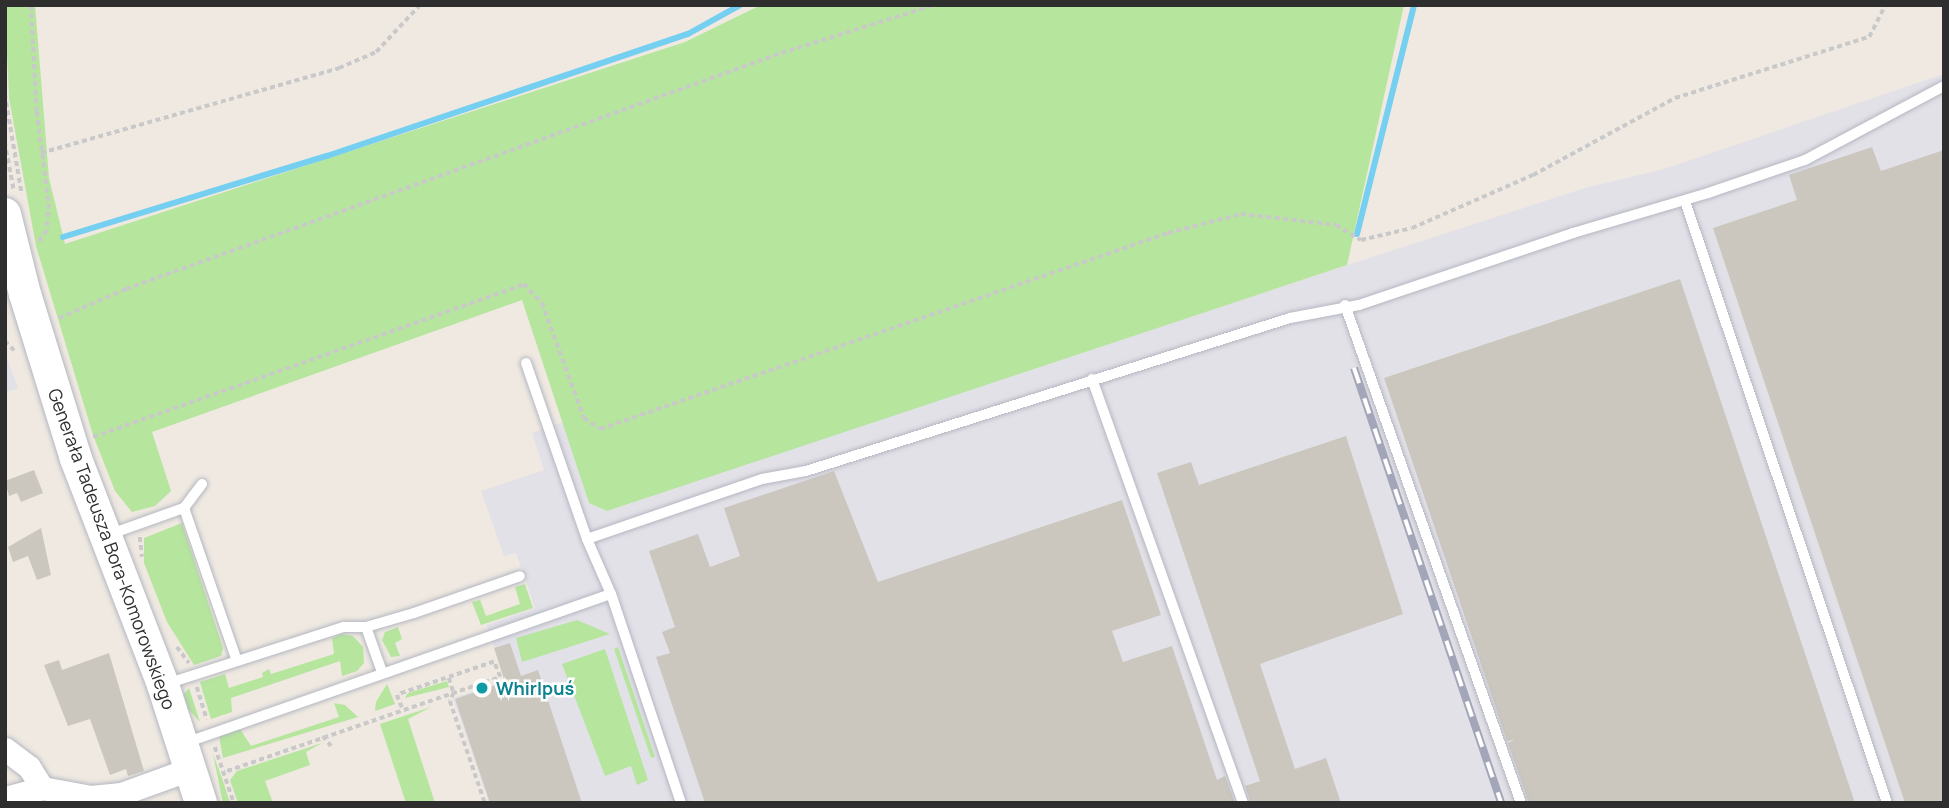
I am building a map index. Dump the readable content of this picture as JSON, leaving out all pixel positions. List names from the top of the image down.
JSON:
{
  "streets": {
    "street": ["Generała Tadeusza Bora-Komorowskiego"]
  },
  "places": ["Whirlpuś"]
}
